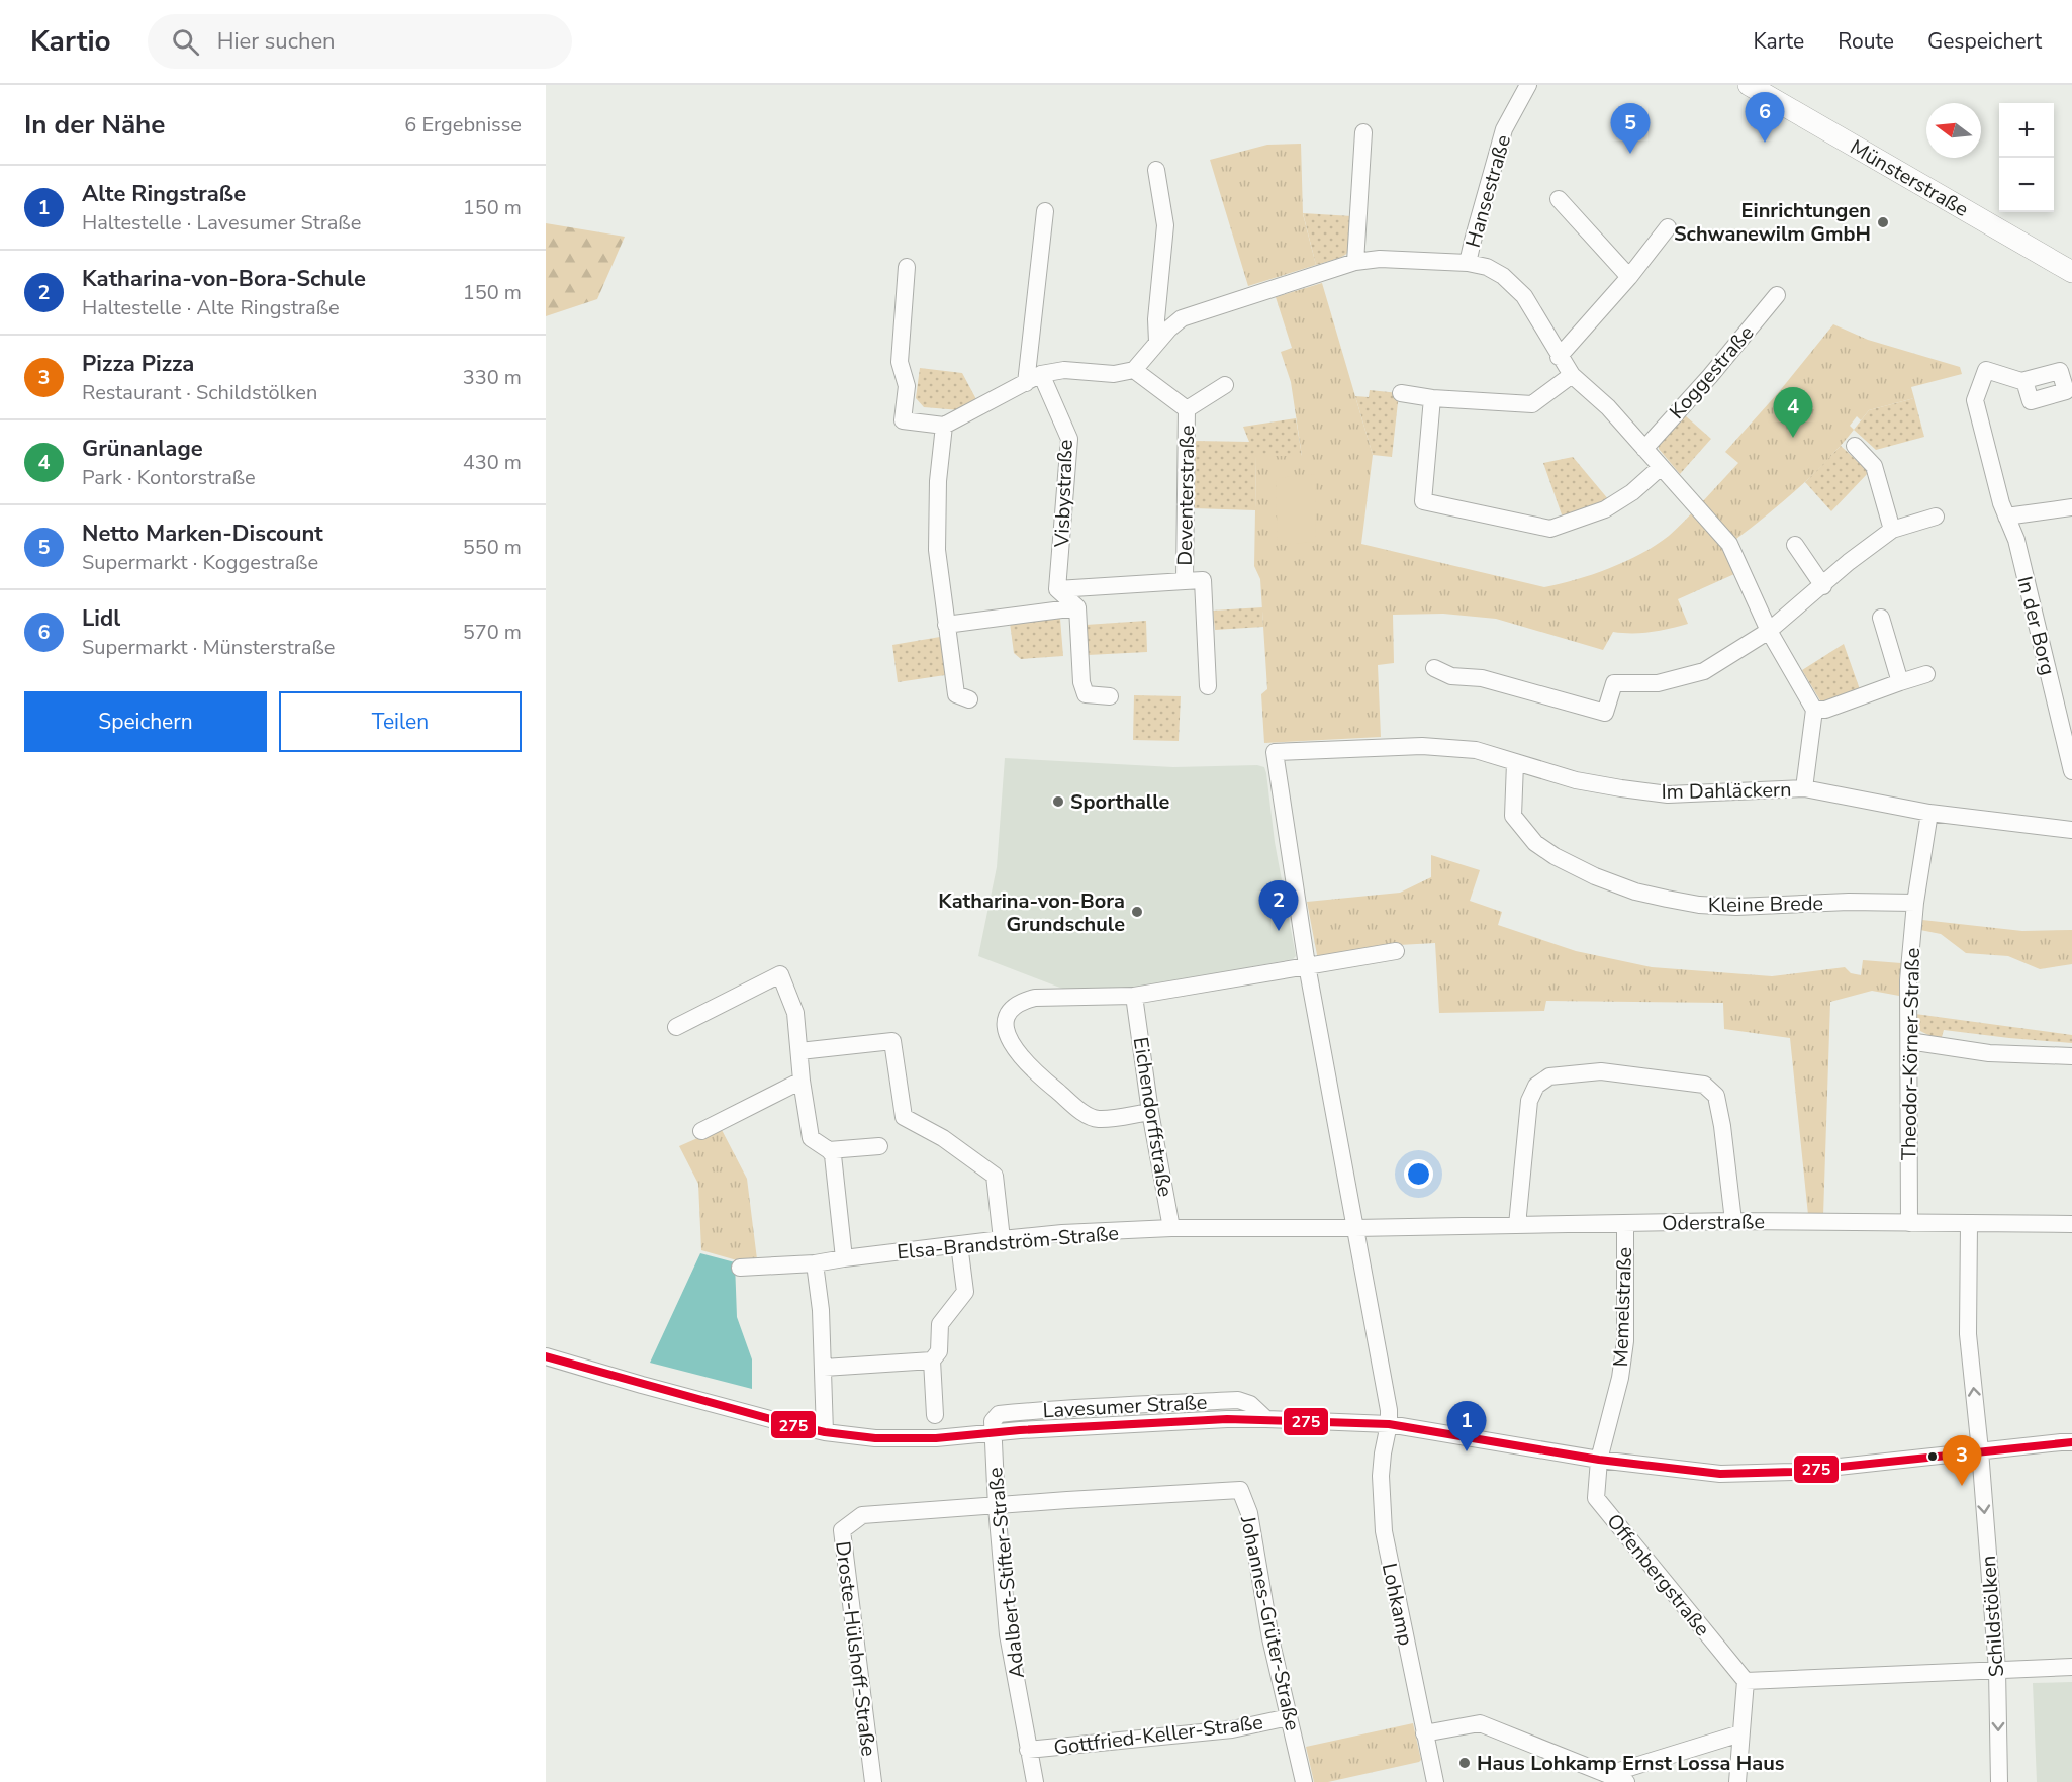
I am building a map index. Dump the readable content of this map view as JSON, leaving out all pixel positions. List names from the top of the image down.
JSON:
{
  "streets": {
    "main road": ["Münsterstraße"],
    "street": [
      "Hansestraße",
      "Koggestraße",
      "Visbystraße",
      "Deventerstraße",
      "In der Borg",
      "Im Dahläckern",
      "Kleine Brede",
      "Theodor-Körner-Straße",
      "Eichendorffstraße",
      "Oderstraße",
      "Elsa-Brandström-Straße",
      "Memelstraße",
      "Lavesumer Straße",
      "Adalbert-Stifter-Straße",
      "Offenbergstraße",
      "Lohkamp",
      "Schildstölken",
      "Johannes-Grüter-Straße",
      "Droste-Hülshoff-Straße",
      "Gottfried-Keller-Straße"
    ]
  },
  "crossings": [
    ["Hansestraße", "Deventerstraße"],
    ["Visbystraße", "Deventerstraße"],
    ["Im Dahläckern", "Kleine Brede"],
    ["Im Dahläckern", "Theodor-Körner-Straße"],
    ["Im Dahläckern", "Lohkamp"],
    ["Kleine Brede", "Theodor-Körner-Straße"],
    ["Theodor-Körner-Straße", "Oderstraße"],
    ["Eichendorffstraße", "Elsa-Brandström-Straße"],
    ["Oderstraße", "Memelstraße"],
    ["Oderstraße", "Lohkamp"],
    ["Oderstraße", "Schildstölken"],
    ["Memelstraße", "Lavesumer Straße"],
    ["Memelstraße", "Offenbergstraße"],
    ["Lavesumer Straße", "Adalbert-Stifter-Straße"],
    ["Lavesumer Straße", "Offenbergstraße"],
    ["Lavesumer Straße", "Lohkamp"],
    ["Lavesumer Straße", "Schildstölken"],
    ["Adalbert-Stifter-Straße", "Johannes-Grüter-Straße"],
    ["Adalbert-Stifter-Straße", "Droste-Hülshoff-Straße"],
    ["Adalbert-Stifter-Straße", "Gottfried-Keller-Straße"],
    ["Johannes-Grüter-Straße", "Droste-Hülshoff-Straße"],
    ["Johannes-Grüter-Straße", "Gottfried-Keller-Straße"]
  ],
  "places": [
    "Einrichtungen Schwanewilm GmbH",
    "Sporthalle",
    "Katharina-von-Bora Grundschule",
    "Haus Lohkamp Ernst Lossa Haus"
  ],
  "lines": ["transit line 275"],
  "north": "left",
  "page": {
    "header": "Kartio",
    "search": "Hier suchen",
    "nav": ["Karte", "Route", "Gespeichert"],
    "heading": ["In der Nähe", "6 Ergebnisse"],
    "pins": [
      "6",
      "5",
      "4",
      "2",
      "1",
      "3"
    ],
    "map_buttons": ["+", "−"],
    "list": [
      {
        "mark": "1",
        "name": "Alte Ringstraße",
        "note": "Haltestelle · Lavesumer Straße",
        "value": "150 m"
      },
      {
        "mark": "2",
        "name": "Katharina-von-Bora-Schule",
        "note": "Haltestelle · Alte Ringstraße",
        "value": "150 m"
      },
      {
        "mark": "3",
        "name": "Pizza Pizza",
        "note": "Restaurant · Schildstölken",
        "value": "330 m"
      },
      {
        "mark": "4",
        "name": "Grünanlage",
        "note": "Park · Kontorstraße",
        "value": "430 m"
      },
      {
        "mark": "5",
        "name": "Netto Marken-Discount",
        "note": "Supermarkt · Koggestraße",
        "value": "550 m"
      },
      {
        "mark": "6",
        "name": "Lidl",
        "note": "Supermarkt · Münsterstraße",
        "value": "570 m"
      }
    ],
    "buttons": ["Speichern", "Teilen"]
  }
}
